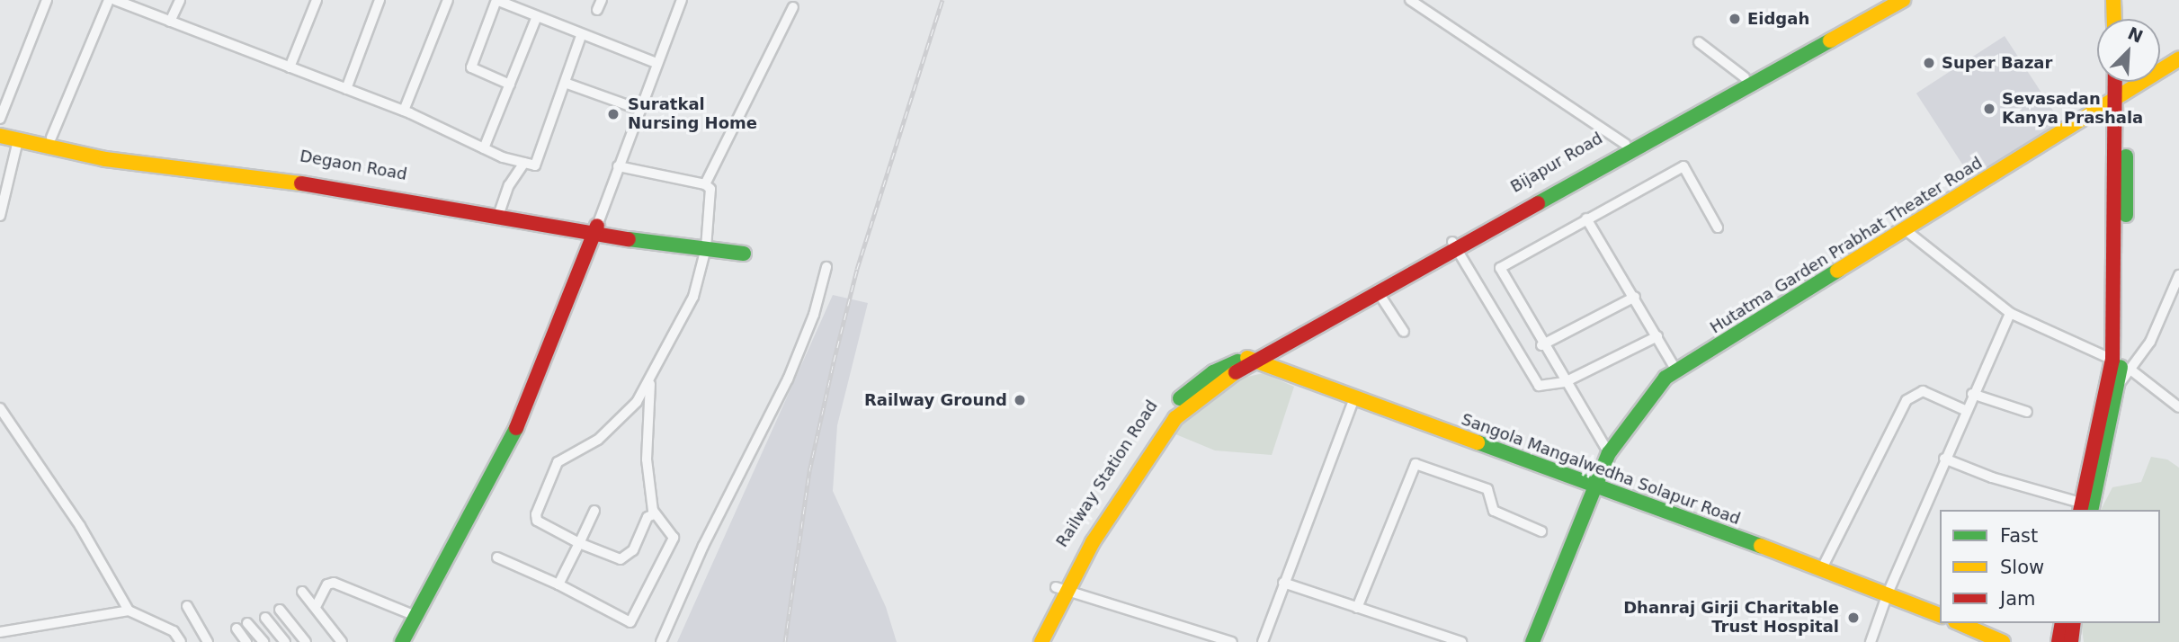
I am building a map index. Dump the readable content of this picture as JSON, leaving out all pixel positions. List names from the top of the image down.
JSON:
{
  "streets": {
    "main road": [
      "Bijapur Road",
      "Degaon Road",
      "Hutatma Garden Prabhat Theater Road",
      "Sangola Mangalwedha Solapur Road",
      "Railway Station Road"
    ]
  },
  "crossings": [
    ["Bijapur Road", "Sangola Mangalwedha Solapur Road"],
    ["Bijapur Road", "Railway Station Road"],
    ["Hutatma Garden Prabhat Theater Road", "Sangola Mangalwedha Solapur Road"],
    ["Sangola Mangalwedha Solapur Road", "Railway Station Road"]
  ],
  "places": [
    "Eidgah",
    "Super Bazar",
    "Sevasadan Kanya Prashala",
    "Suratkal Nursing Home",
    "Railway Ground",
    "Dhanraj Girji Charitable Trust Hospital"
  ],
  "legend": ["Fast", "Slow", "Jam"],
  "north": "top right"
}
